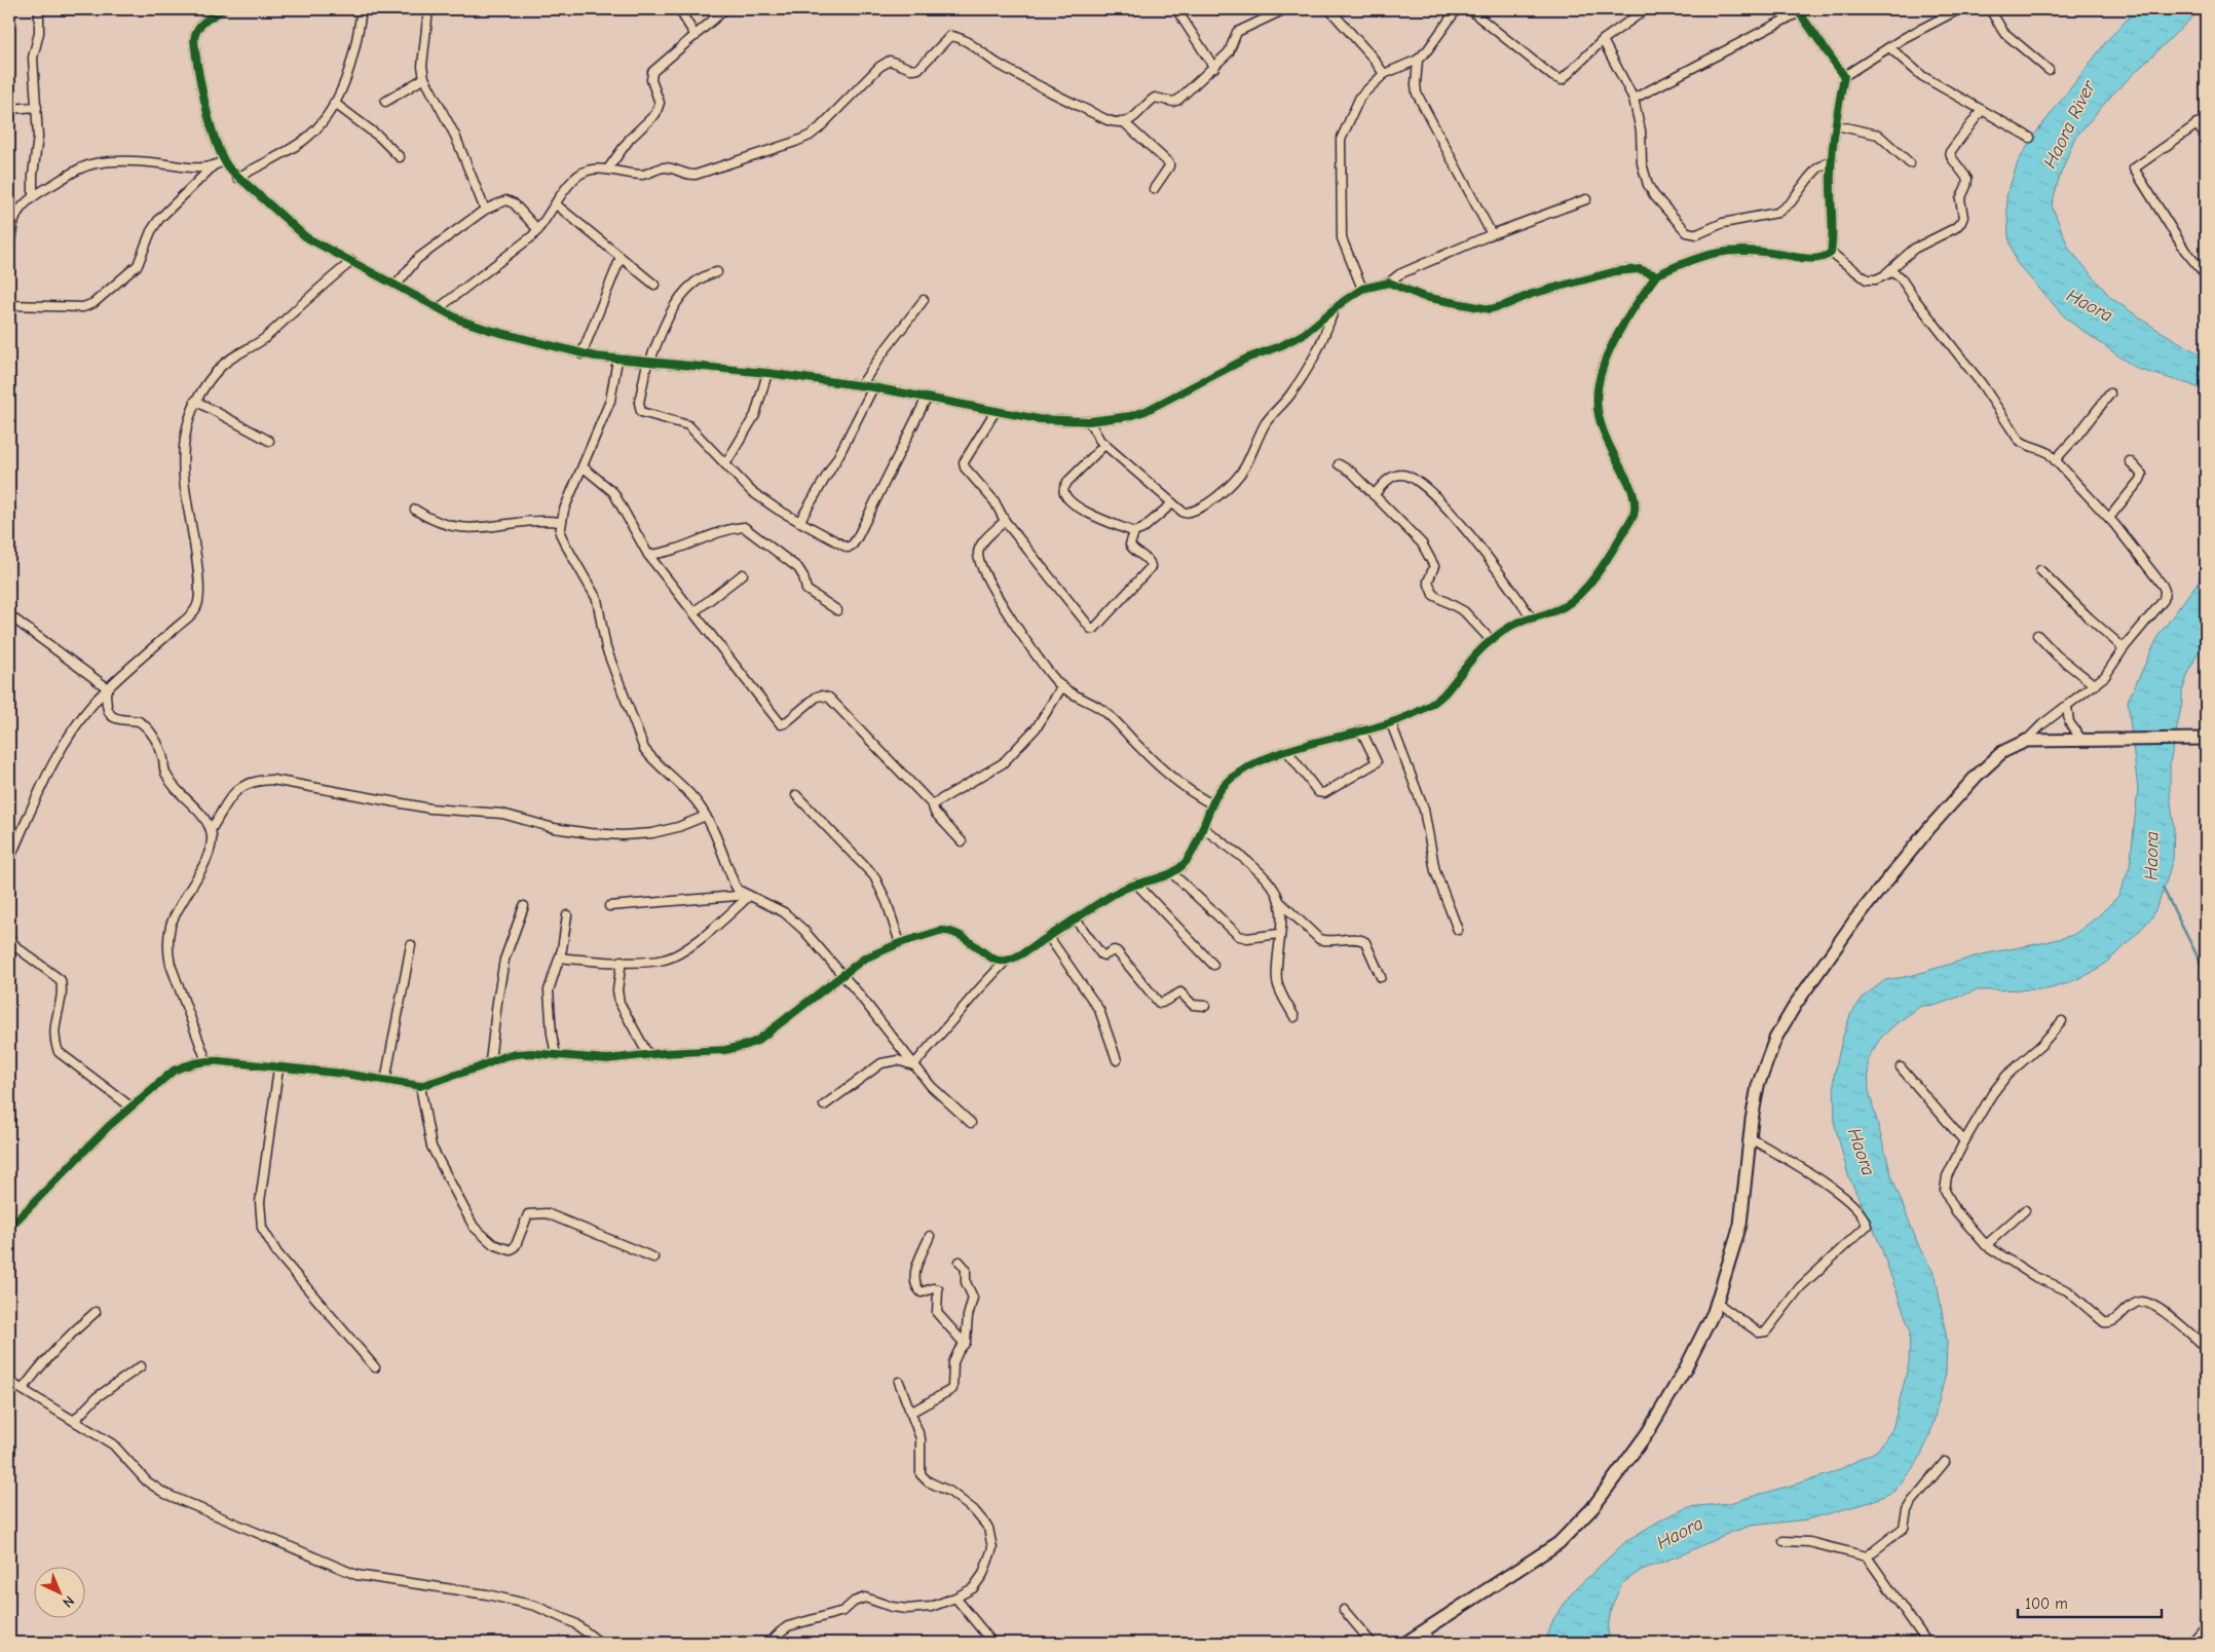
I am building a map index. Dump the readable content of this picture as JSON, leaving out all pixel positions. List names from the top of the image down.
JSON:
{
  "water": ["Haora River", "Haora"],
  "scale_bar": "100 m",
  "north": "bottom right"
}
